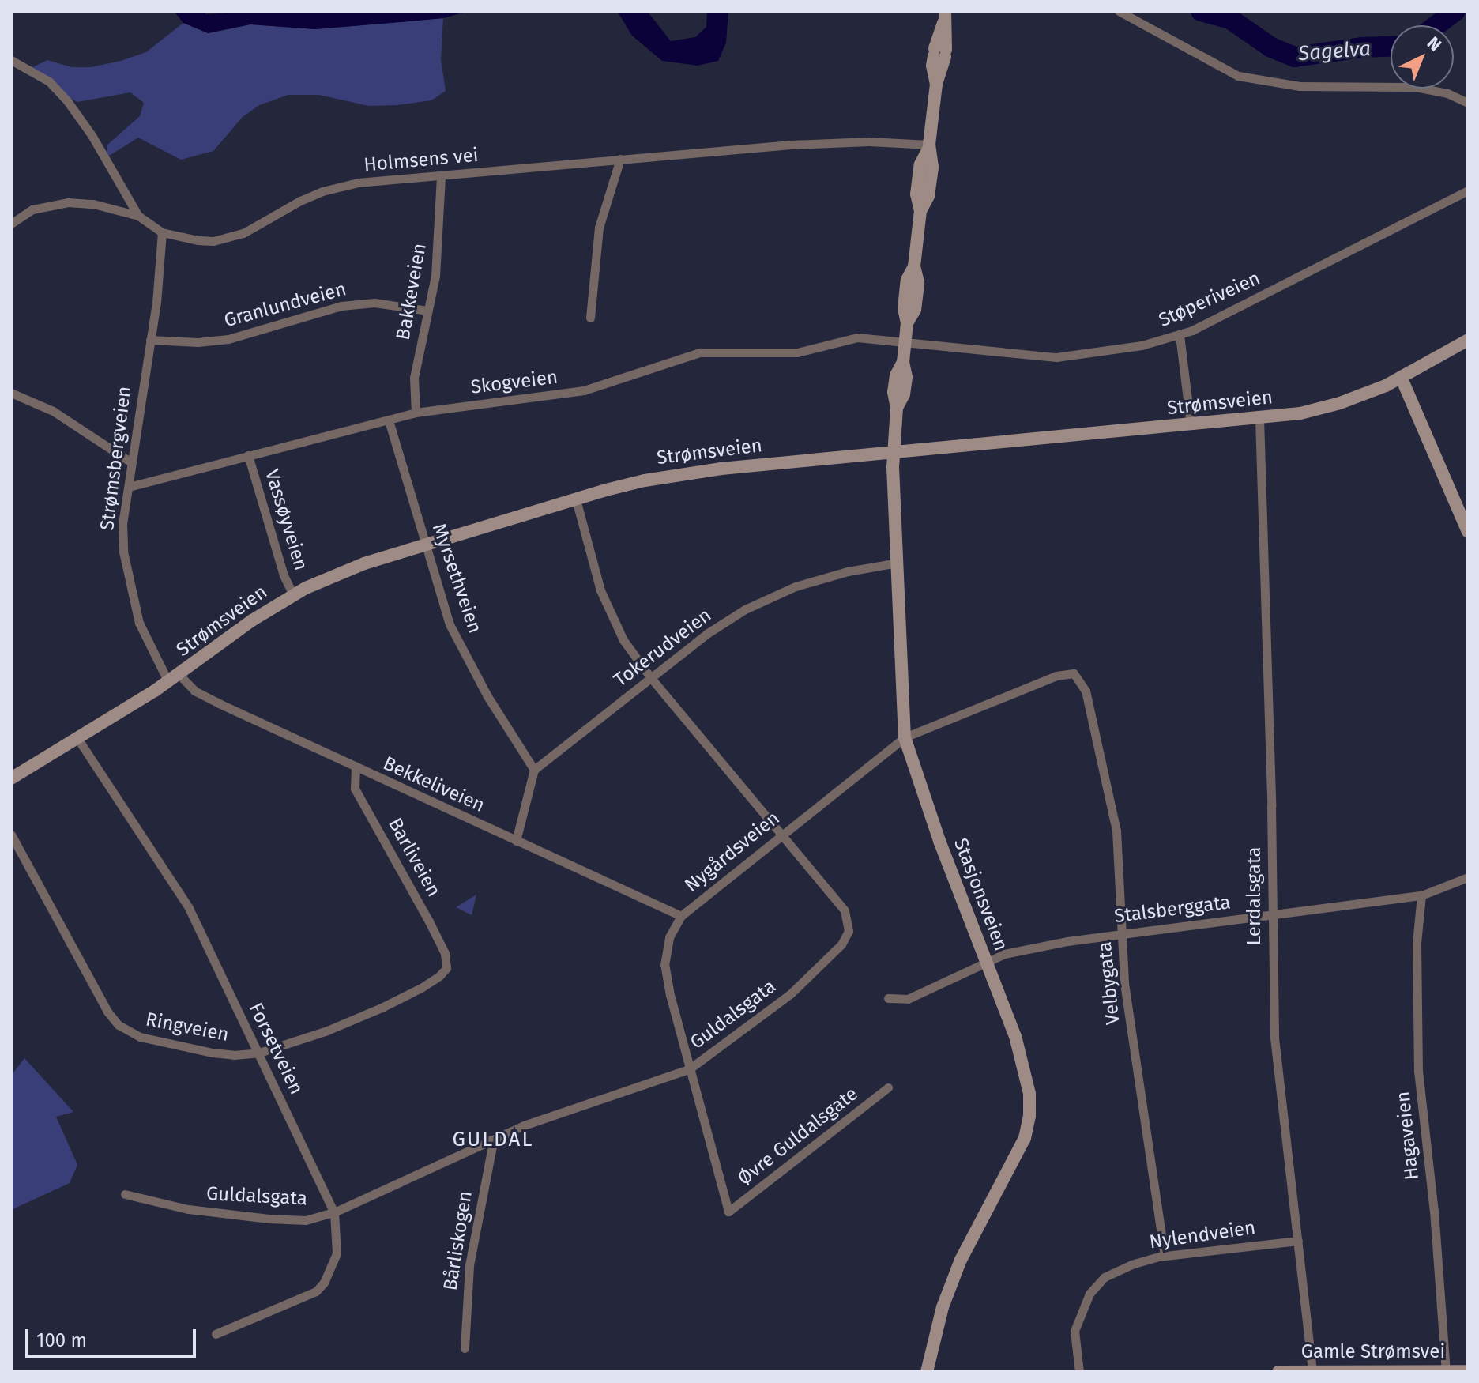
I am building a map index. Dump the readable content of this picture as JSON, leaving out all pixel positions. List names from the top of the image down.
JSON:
{
  "streets": {
    "main road": ["Strømsveien", "Stasjonsveien", "Gamle Strømsvei"],
    "street": [
      "Holmsens vei",
      "Bakkeveien",
      "Støperiveien",
      "Granlundveien",
      "Skogveien",
      "Strømsbergveien",
      "Vassøyveien",
      "Myrsethveien",
      "Tokerudveien",
      "Bekkeliveien",
      "Nygårdsveien",
      "Barliveien",
      "Lerdalsgata",
      "Stalsberggata",
      "Velbygata",
      "Guldalsgata",
      "Ringveien",
      "Forsetveien",
      "Hagaveien",
      "Øvre Guldalsgate",
      "Nylendveien",
      "Bårliskogen"
    ]
  },
  "crossings": [
    ["Holmsens vei", "Bakkeveien"],
    ["Holmsens vei", "Strømsbergveien"],
    ["Holmsens vei", "Stasjonsveien"],
    ["Bakkeveien", "Granlundveien"],
    ["Bakkeveien", "Skogveien"],
    ["Støperiveien", "Skogveien"],
    ["Støperiveien", "Stasjonsveien"],
    ["Granlundveien", "Strømsbergveien"],
    ["Skogveien", "Strømsbergveien"],
    ["Skogveien", "Vassøyveien"],
    ["Skogveien", "Myrsethveien"],
    ["Skogveien", "Stasjonsveien"],
    ["Strømsveien", "Strømsbergveien"],
    ["Strømsveien", "Vassøyveien"],
    ["Strømsveien", "Myrsethveien"],
    ["Strømsveien", "Bekkeliveien"],
    ["Strømsveien", "Stasjonsveien"],
    ["Strømsveien", "Lerdalsgata"],
    ["Strømsveien", "Guldalsgata"],
    ["Strømsveien", "Forsetveien"],
    ["Strømsbergveien", "Bekkeliveien"],
    ["Myrsethveien", "Tokerudveien"],
    ["Tokerudveien", "Stasjonsveien"],
    ["Tokerudveien", "Guldalsgata"],
    ["Bekkeliveien", "Nygårdsveien"],
    ["Bekkeliveien", "Barliveien"],
    ["Nygårdsveien", "Stasjonsveien"],
    ["Nygårdsveien", "Velbygata"],
    ["Nygårdsveien", "Guldalsgata"],
    ["Nygårdsveien", "Øvre Guldalsgate"],
    ["Barliveien", "Ringveien"],
    ["Stasjonsveien", "Stalsberggata"],
    ["Lerdalsgata", "Stalsberggata"],
    ["Lerdalsgata", "Nylendveien"],
    ["Lerdalsgata", "Gamle Strømsvei"],
    ["Stalsberggata", "Velbygata"],
    ["Stalsberggata", "Hagaveien"],
    ["Velbygata", "Nylendveien"],
    ["Guldalsgata", "Forsetveien"],
    ["Guldalsgata", "Bårliskogen"],
    ["Ringveien", "Forsetveien"],
    ["Hagaveien", "Gamle Strømsvei"]
  ],
  "districts": ["GULDAL"],
  "water": ["Sagelva"],
  "scale_bar": "100 m",
  "north": "top right"
}
